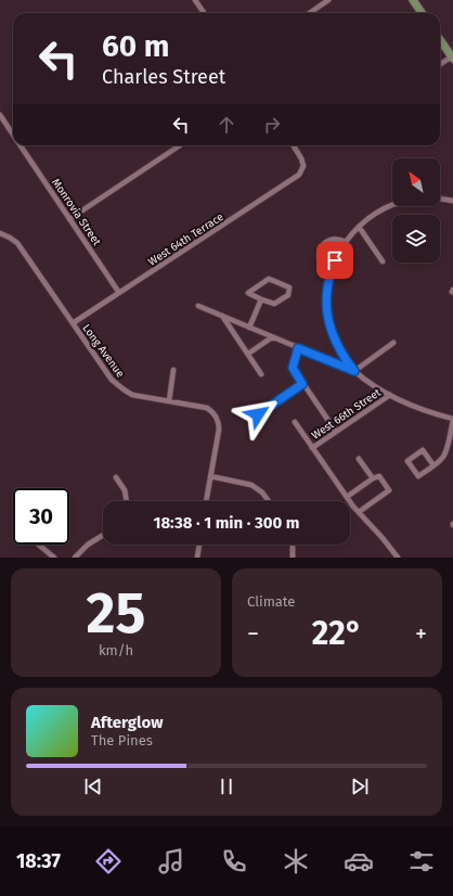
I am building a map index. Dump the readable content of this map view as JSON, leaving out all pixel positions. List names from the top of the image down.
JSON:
{
  "streets": {
    "street": [
      "Monrovia Street",
      "West 64th Terrace",
      "Long Avenue",
      "West 66th Street"
    ]
  },
  "crossings": [
    ["Monrovia Street", "West 64th Terrace"],
    ["West 64th Terrace", "Long Avenue"]
  ],
  "north": "top left",
  "page": {
    "turn": ["60 m", "Charles Street"],
    "limit": "30",
    "trip": "18:38 · 1 min · 300 m",
    "tile": [
      ["25", "km/h"],
      "Climate"
    ],
    "heat": ["−", "22°", "+"],
    "song": ["Afterglow", "The Pines"],
    "tabs": "18:37"
  }
}
